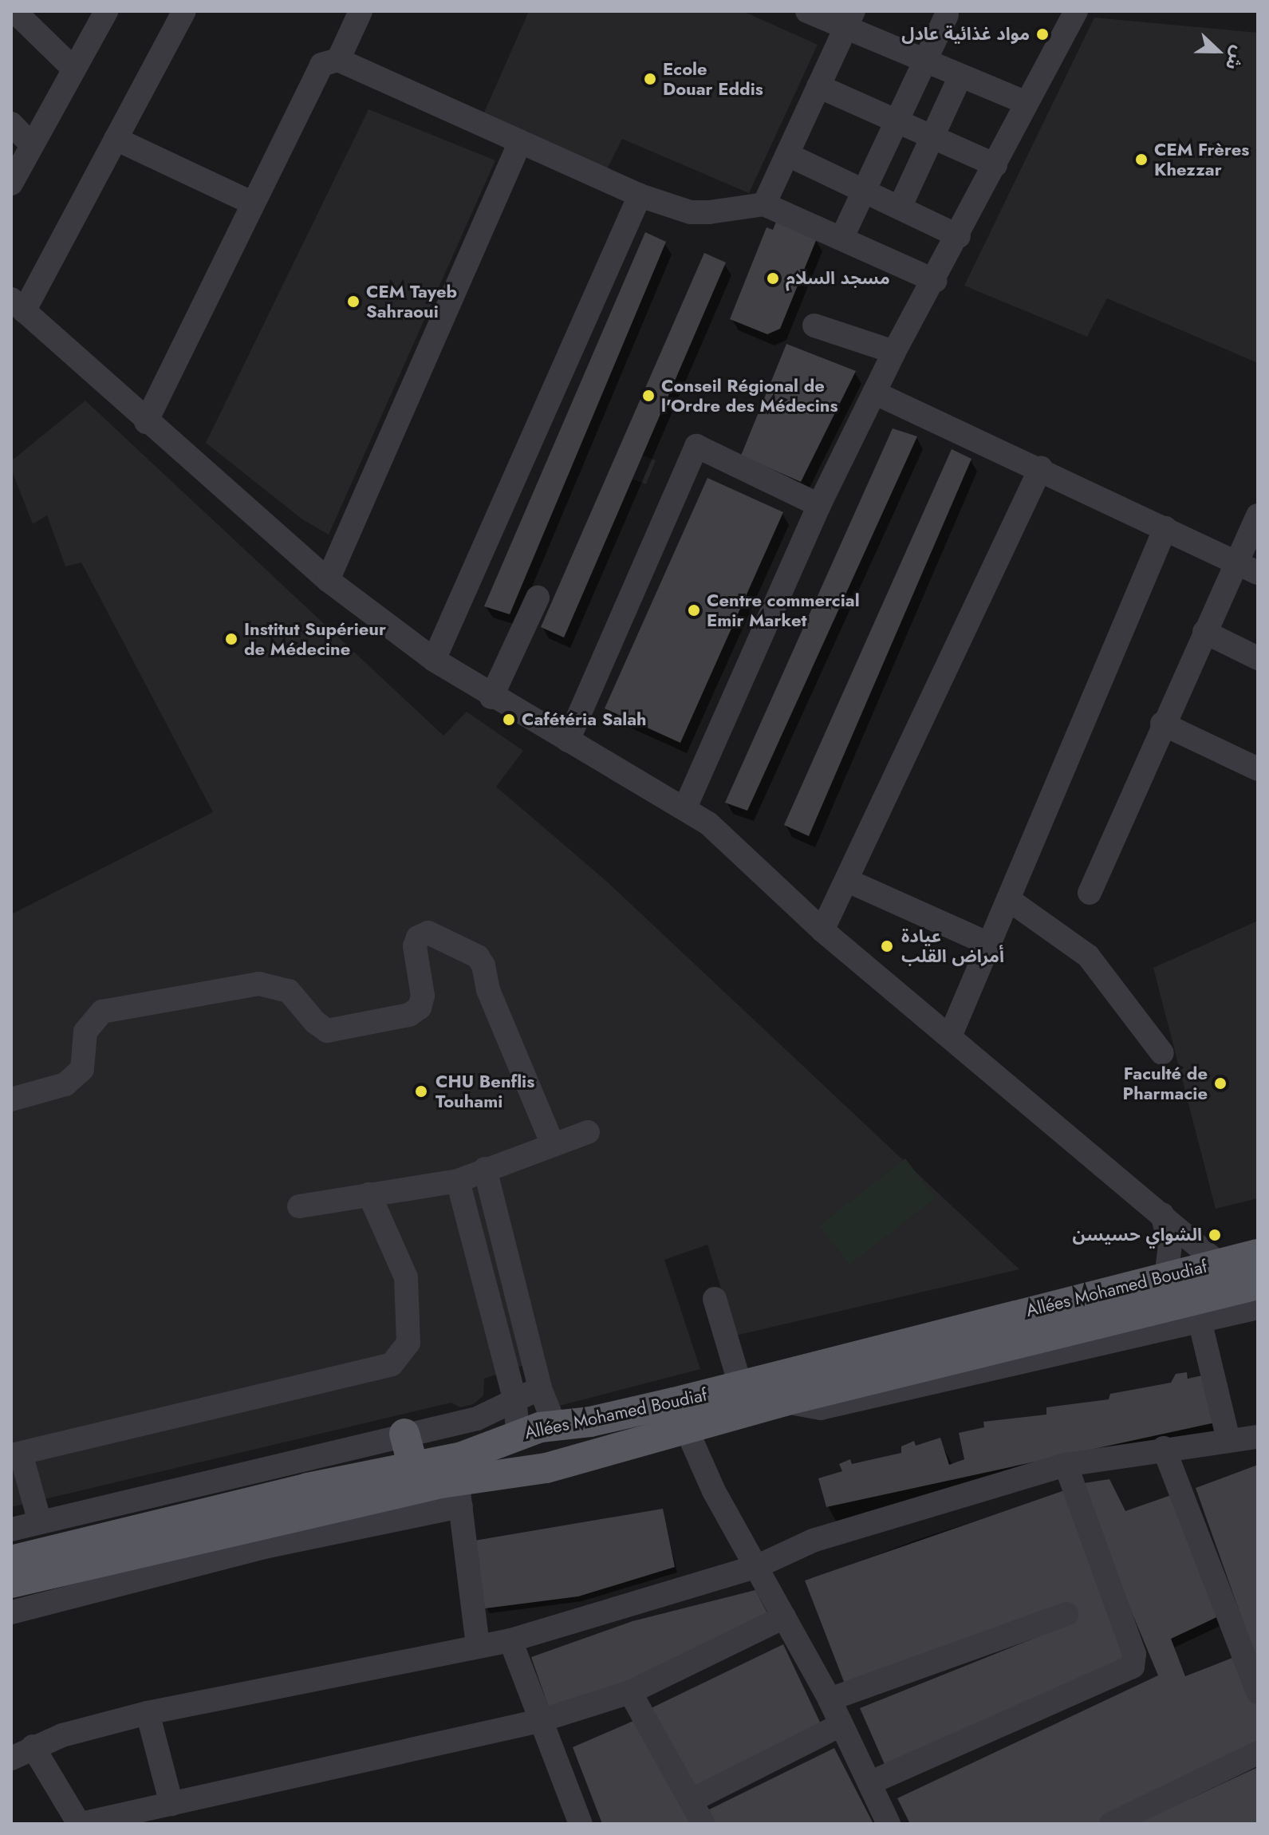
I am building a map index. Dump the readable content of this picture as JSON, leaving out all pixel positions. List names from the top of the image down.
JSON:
{
  "streets": {
    "main road": ["Allées Mohamed Boudiaf"]
  },
  "places": [
    "مواد غذائية عادل",
    "Ecole Douar Eddis",
    "CEM Frères Khezzar",
    "مسجد السلام",
    "CEM Tayeb Sahraoui",
    "Conseil Régional de l'Ordre des Médecins",
    "Centre commercial Emir Market",
    "Institut Supérieur de Médecine",
    "Cafétéria Salah",
    "عيادة أمراض القلب",
    "Faculté de Pharmacie",
    "CHU Benflis Touhami",
    "الشواي حسيسن"
  ],
  "north": "right"
}
